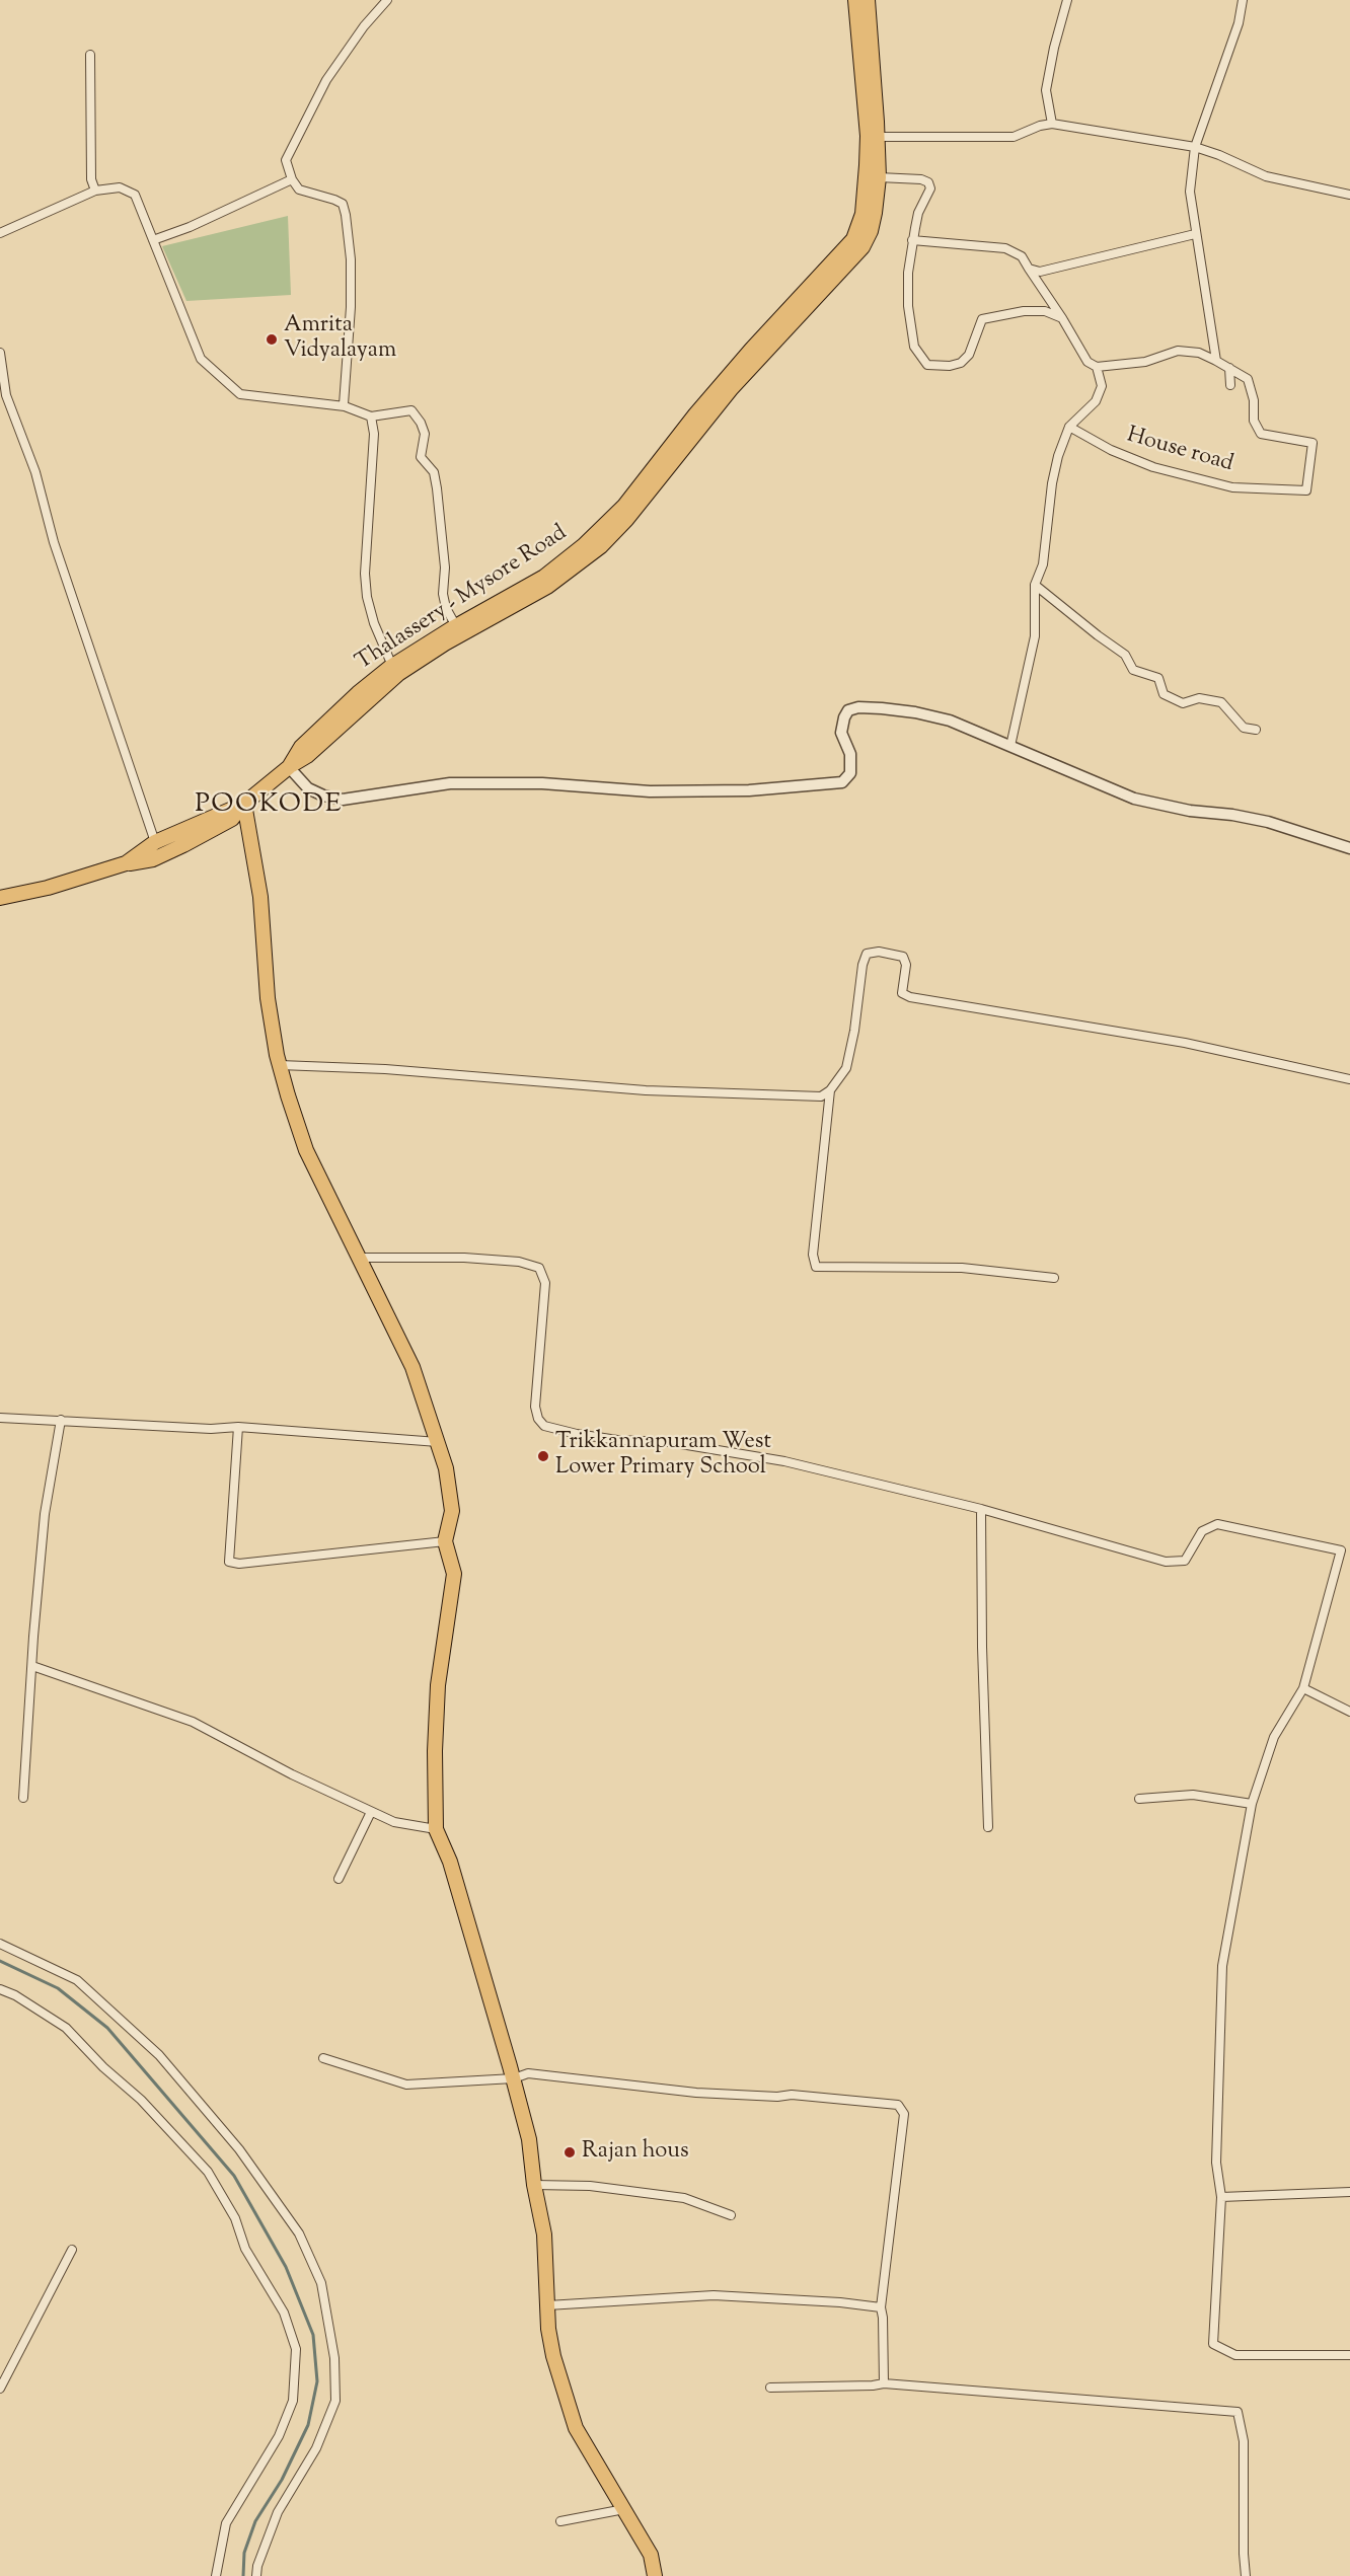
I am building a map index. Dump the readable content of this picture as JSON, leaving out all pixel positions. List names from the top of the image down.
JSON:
{
  "streets": {
    "main road": ["Thalassery - Mysore Road"],
    "street": ["House road"]
  },
  "districts": ["POOKODE"],
  "places": ["Amrita Vidyalayam", "Trikkannapuram West Lower Primary School", "Rajan hous"]
}
